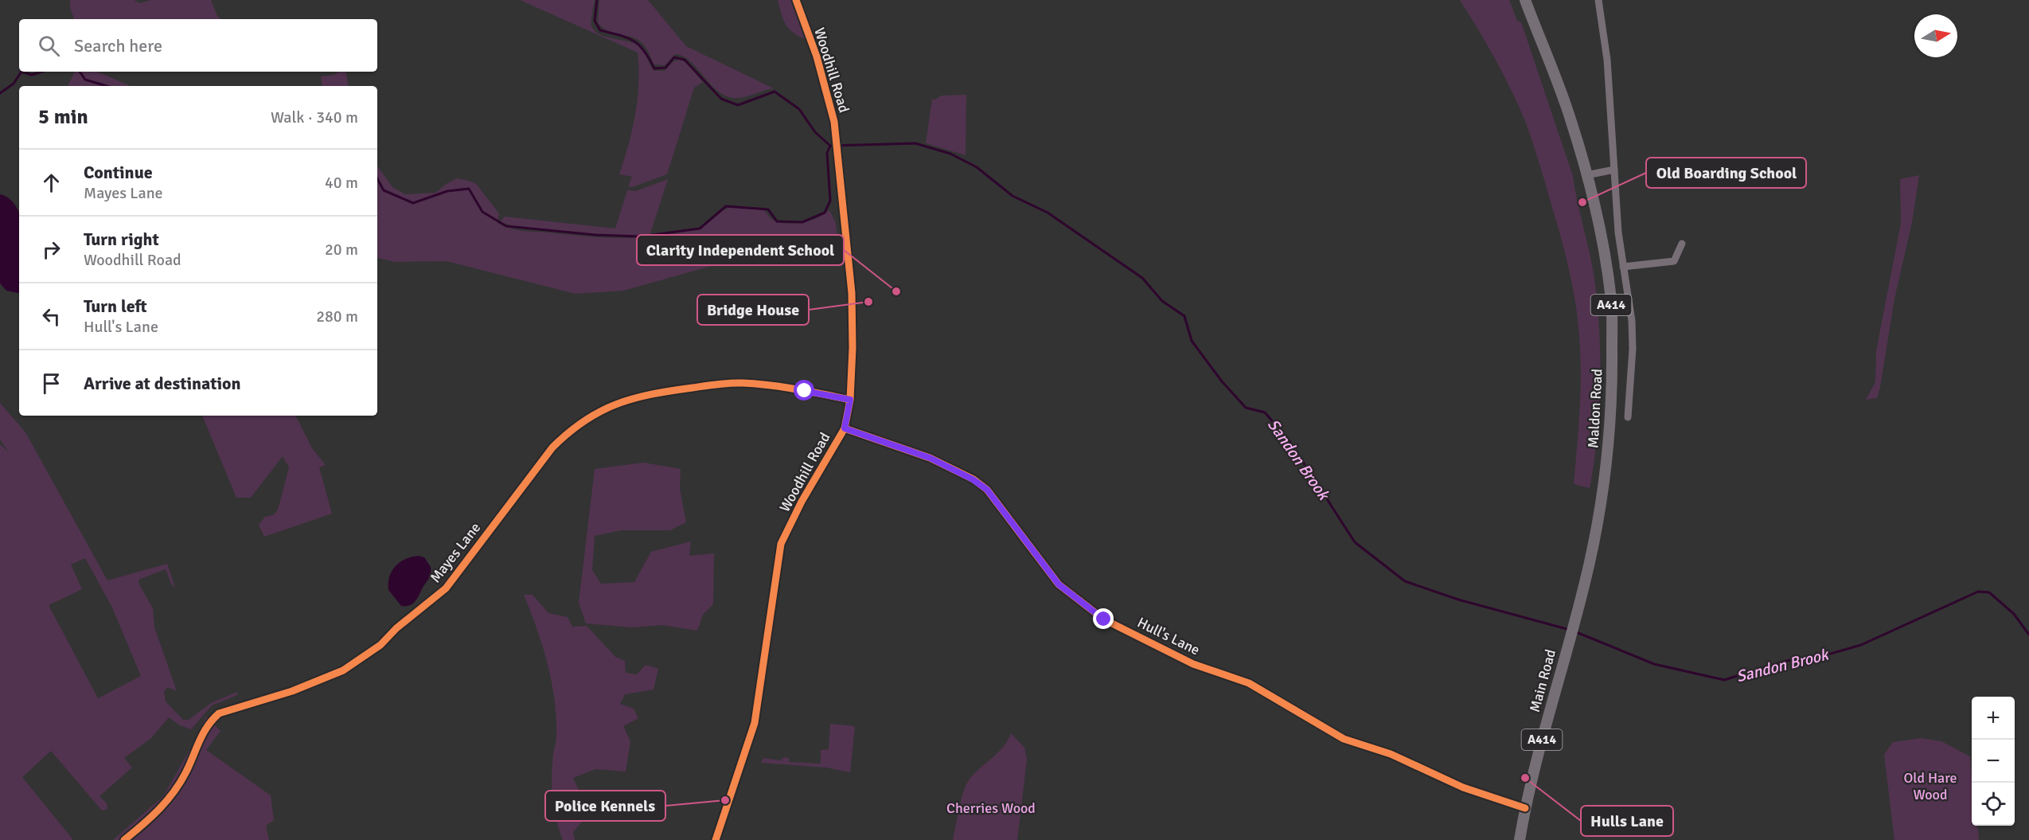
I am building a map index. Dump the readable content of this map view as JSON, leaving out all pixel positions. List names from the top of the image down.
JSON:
{
  "streets": {
    "main road": ["A414", "Maldon Road", "Main Road"],
    "street": ["Woodhill Road", "Mayes Lane", "Hull's Lane"]
  },
  "crossings": [
    ["Woodhill Road", "Mayes Lane"],
    ["Woodhill Road", "Hull's Lane"],
    ["Maldon Road", "Main Road"],
    ["Hull's Lane", "Main Road"]
  ],
  "water": ["Sandon Brook"],
  "parks": ["Old Hare Wood", "Cherries Wood"],
  "places": [
    "Old Boarding School",
    "Clarity Independent School",
    "Bridge House",
    "Hulls Lane",
    "Police Kennels"
  ],
  "north": "right",
  "page": {
    "search": "Search here",
    "heading": ["5 min", "Walk · 340 m"],
    "list": [
      ["Continue", "Mayes Lane", "40 m"],
      ["Turn right", "Woodhill Road", "20 m"],
      ["Turn left", "Hull's Lane", "280 m"],
      "Arrive at destination"
    ],
    "map_buttons": ["+", "−"]
  }
}
